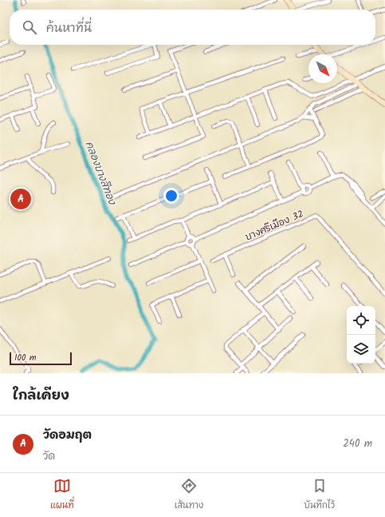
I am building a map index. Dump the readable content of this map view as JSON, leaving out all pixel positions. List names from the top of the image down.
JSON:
{
  "streets": {
    "street": ["บางศรีเมือง 32"]
  },
  "water": ["คลองบางสีทอง"],
  "scale_bar": "100 m",
  "north": "bottom right",
  "page": {
    "search": "ค้นหาที่นี่",
    "pins": "A",
    "scale": "100 m",
    "heading": "ใกล้เคียง",
    "list": [
      {
        "mark": "A",
        "name": "วัดอมฤต",
        "note": "วัด",
        "value": "240 m"
      }
    ],
    "nav": ["แผนที่", "เส้นทาง", "บันทึกไว้"]
  }
}
